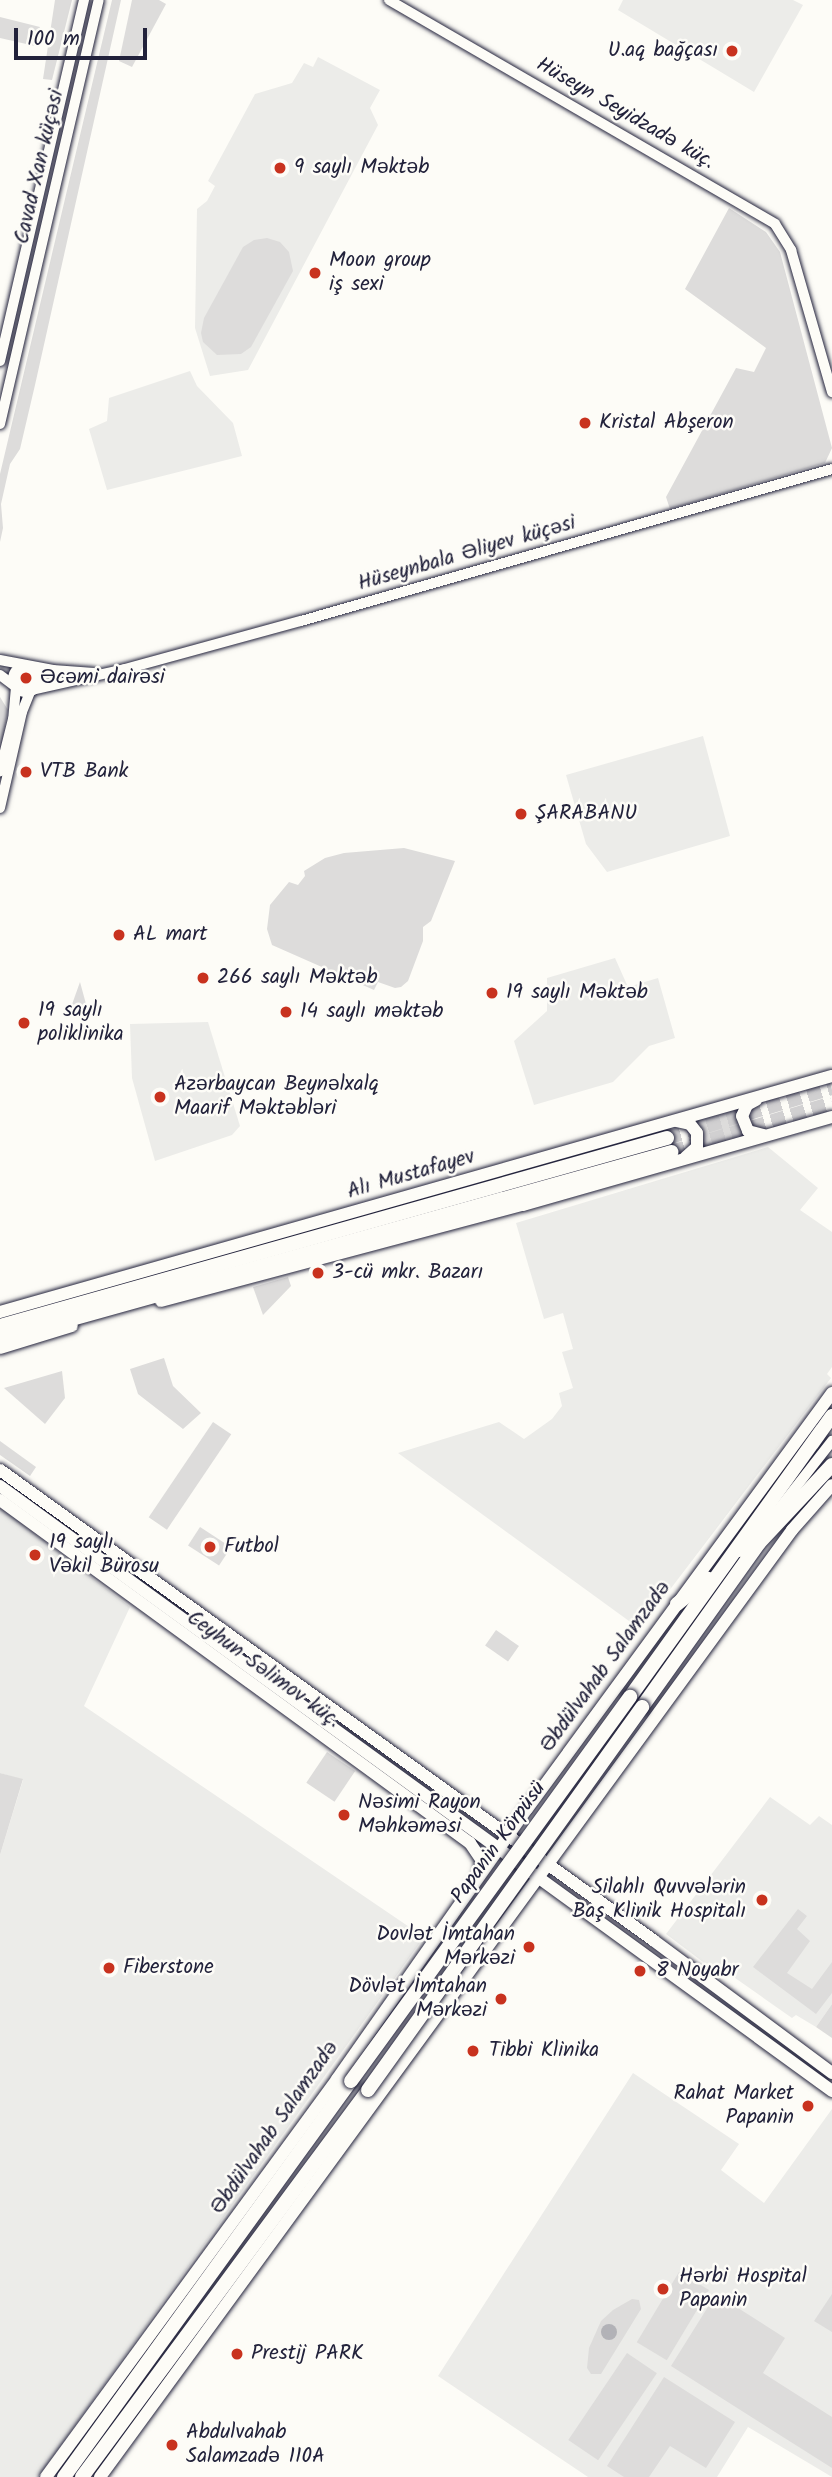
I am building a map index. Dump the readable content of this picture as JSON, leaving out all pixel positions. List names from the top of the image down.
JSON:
{
  "streets": {
    "main road": [
      "Alı Mustafayev",
      "Əbdülvahab Salamzadə",
      "Ceyhun Səlimov küç.",
      "Papanin Körpüsü"
    ],
    "street": ["Hüseyn Seyidzadə küç.", "Cavad Xan küçəsi", "Hüseynbala Əliyev küçəsi"]
  },
  "crossings": [
    ["Əbdülvahab Salamzadə", "Ceyhun Səlimov küç."],
    ["Əbdülvahab Salamzadə", "Papanin Körpüsü"]
  ],
  "places": [
    "U.aq bağçası",
    "9 saylı Məktəb",
    "Moon group iş sexi",
    "Kristal Abşeron",
    "Əcəmi dairəsi",
    "VTB Bank",
    "ŞARABANU",
    "AL mart",
    "266 saylı Məktəb",
    "19 saylı Məktəb",
    "14 saylı məktəb",
    "19 saylı poliklinika",
    "Azərbaycan Beynəlxalq Maarif Məktəbləri",
    "3-cü mkr. Bazarı",
    "Futbol",
    "19 saylı Vəkil Bürosu",
    "Nəsimi Rayon Məhkəməsi",
    "Silahlı Quvvələrin Baş Klinik Hospitalı",
    "Dovlət İmtahan Mərkəzi",
    "Fiberstone",
    "8 Noyabr",
    "Dövlət İmtahan Mərkəzi",
    "Tibbi Klinika",
    "Rahat Market Papanin",
    "Hərbi Hospital Papanin",
    "Prestij PARK",
    "Abdulvahab Salamzadə 110A"
  ],
  "scale_bar": "100 m"
}
